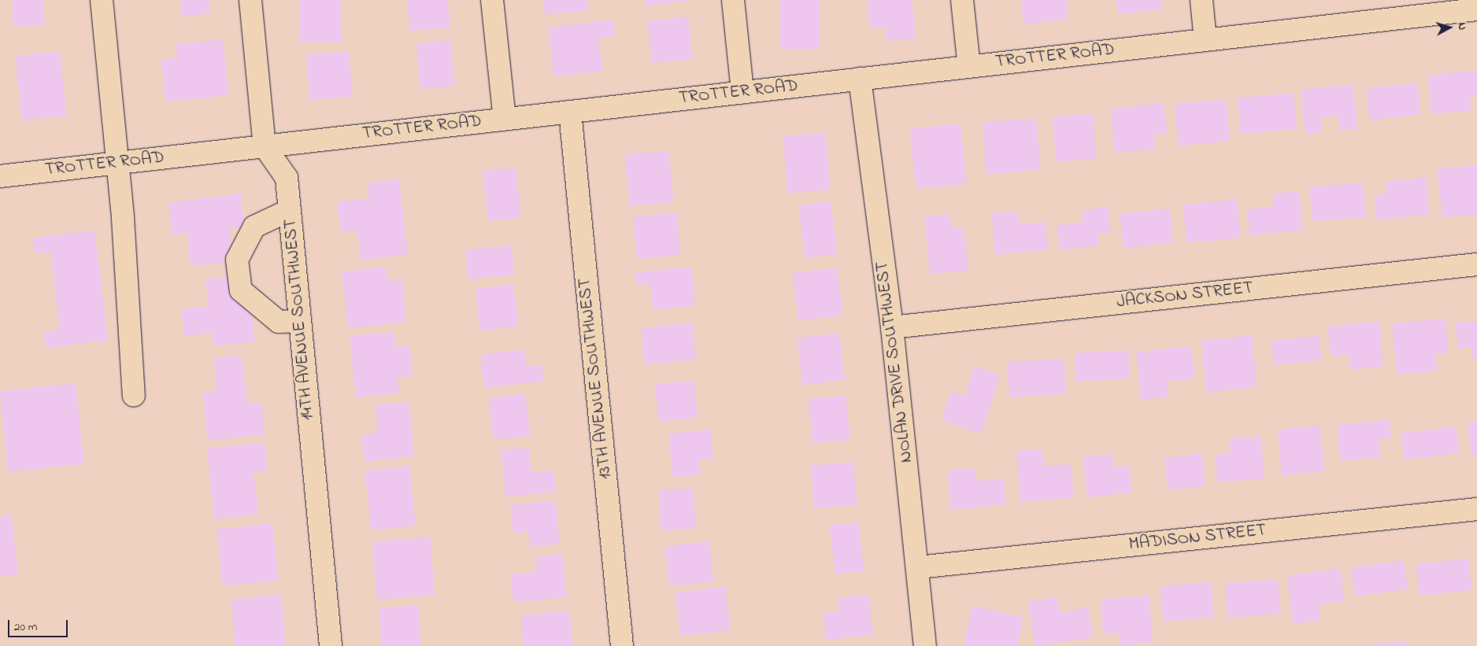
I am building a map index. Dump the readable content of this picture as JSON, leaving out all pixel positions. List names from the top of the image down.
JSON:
{
  "streets": {
    "street": [
      "TROTTER ROAD",
      "JACKSON STREET",
      "14TH AVENUE SOUTHWEST",
      "NOLAN DRIVE SOUTHWEST",
      "13TH AVENUE SOUTHWEST",
      "MADISON STREET"
    ]
  },
  "crossings": [
    ["TROTTER ROAD", "14TH AVENUE SOUTHWEST"],
    ["TROTTER ROAD", "NOLAN DRIVE SOUTHWEST"],
    ["TROTTER ROAD", "13TH AVENUE SOUTHWEST"],
    ["JACKSON STREET", "NOLAN DRIVE SOUTHWEST"],
    ["NOLAN DRIVE SOUTHWEST", "MADISON STREET"]
  ],
  "scale_bar": "20 m",
  "north": "right"
}
